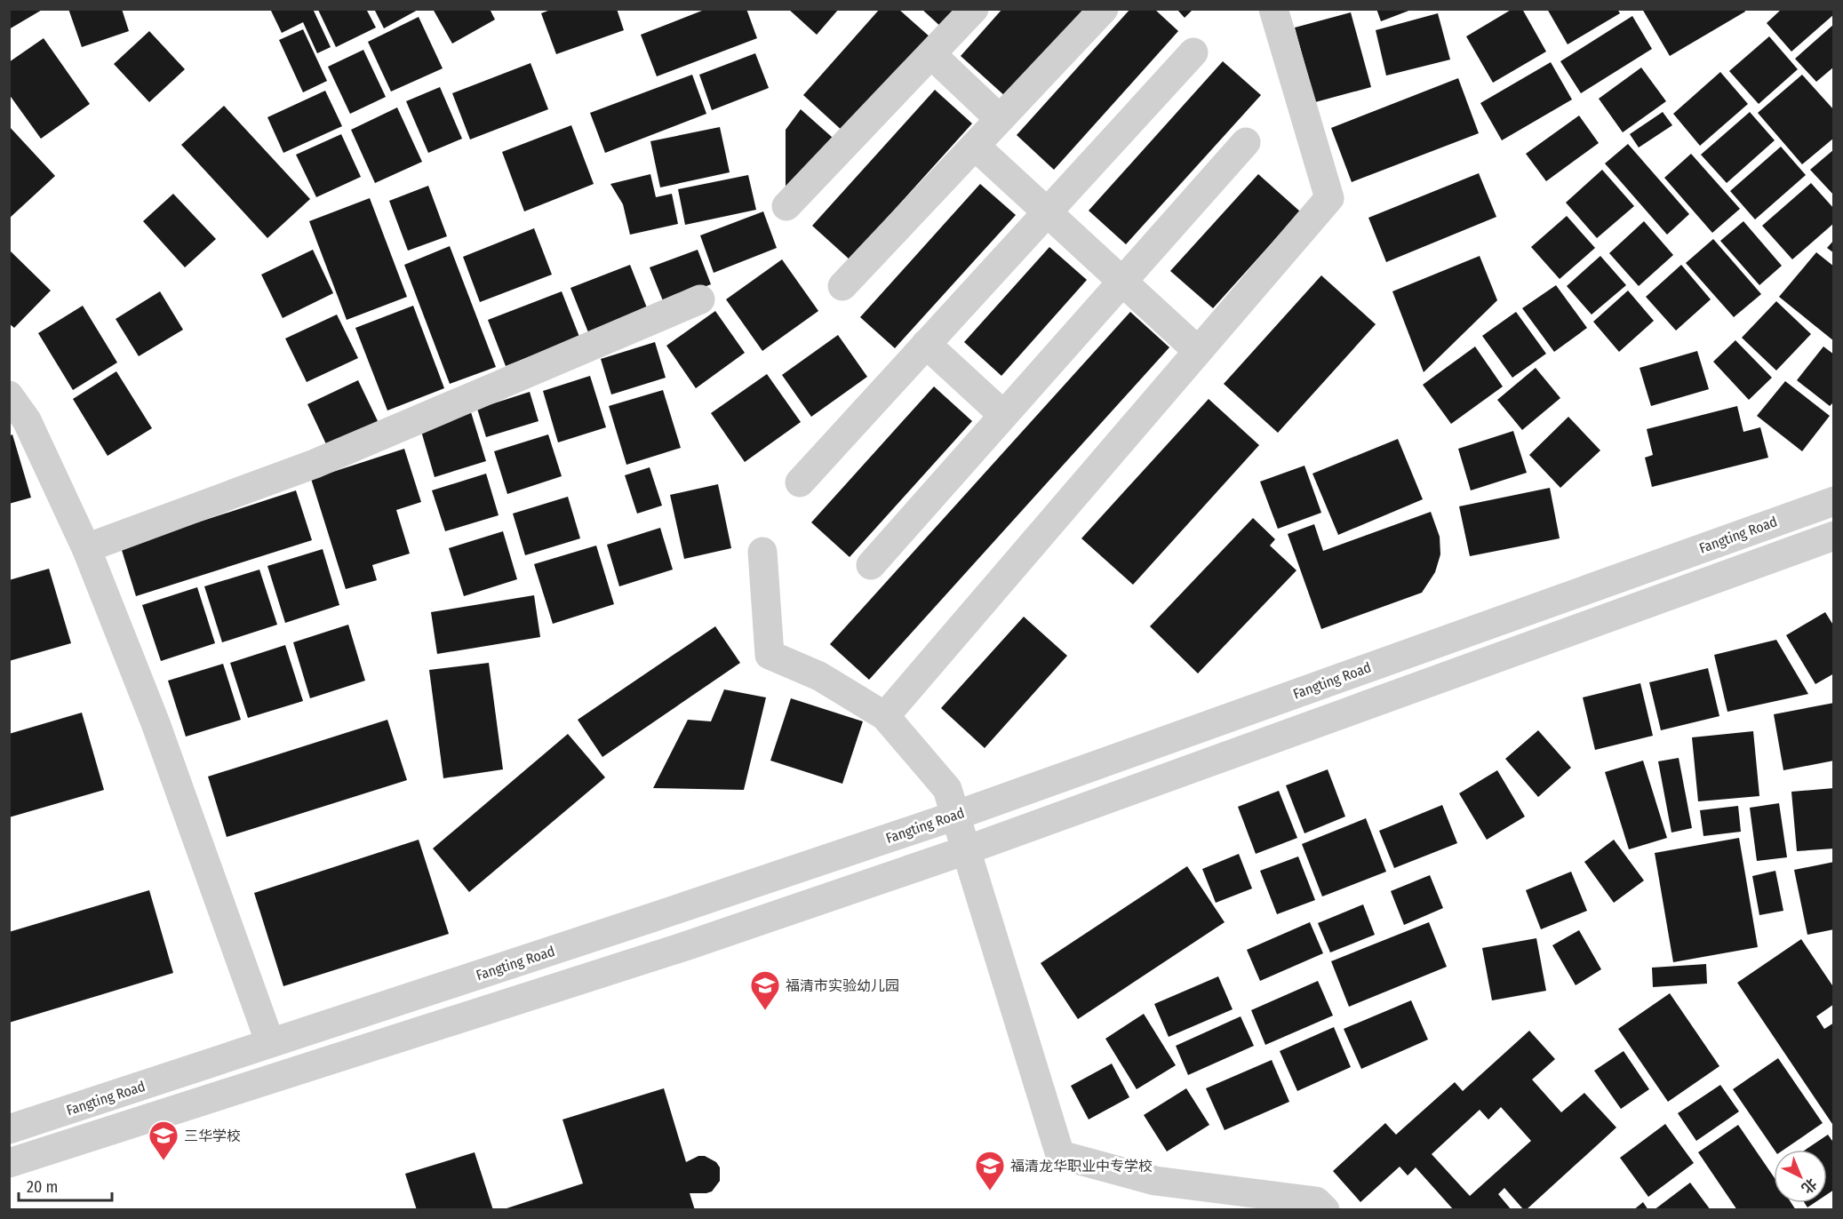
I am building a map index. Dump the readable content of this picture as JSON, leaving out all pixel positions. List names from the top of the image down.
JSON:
{
  "streets": {
    "street": ["Fangting Road"]
  },
  "places": {
    "school or university": ["福清市实验幼儿园", "三华学校", "福清龙华职业中专学校"]
  },
  "scale_bar": "20 m",
  "north": "bottom right"
}
